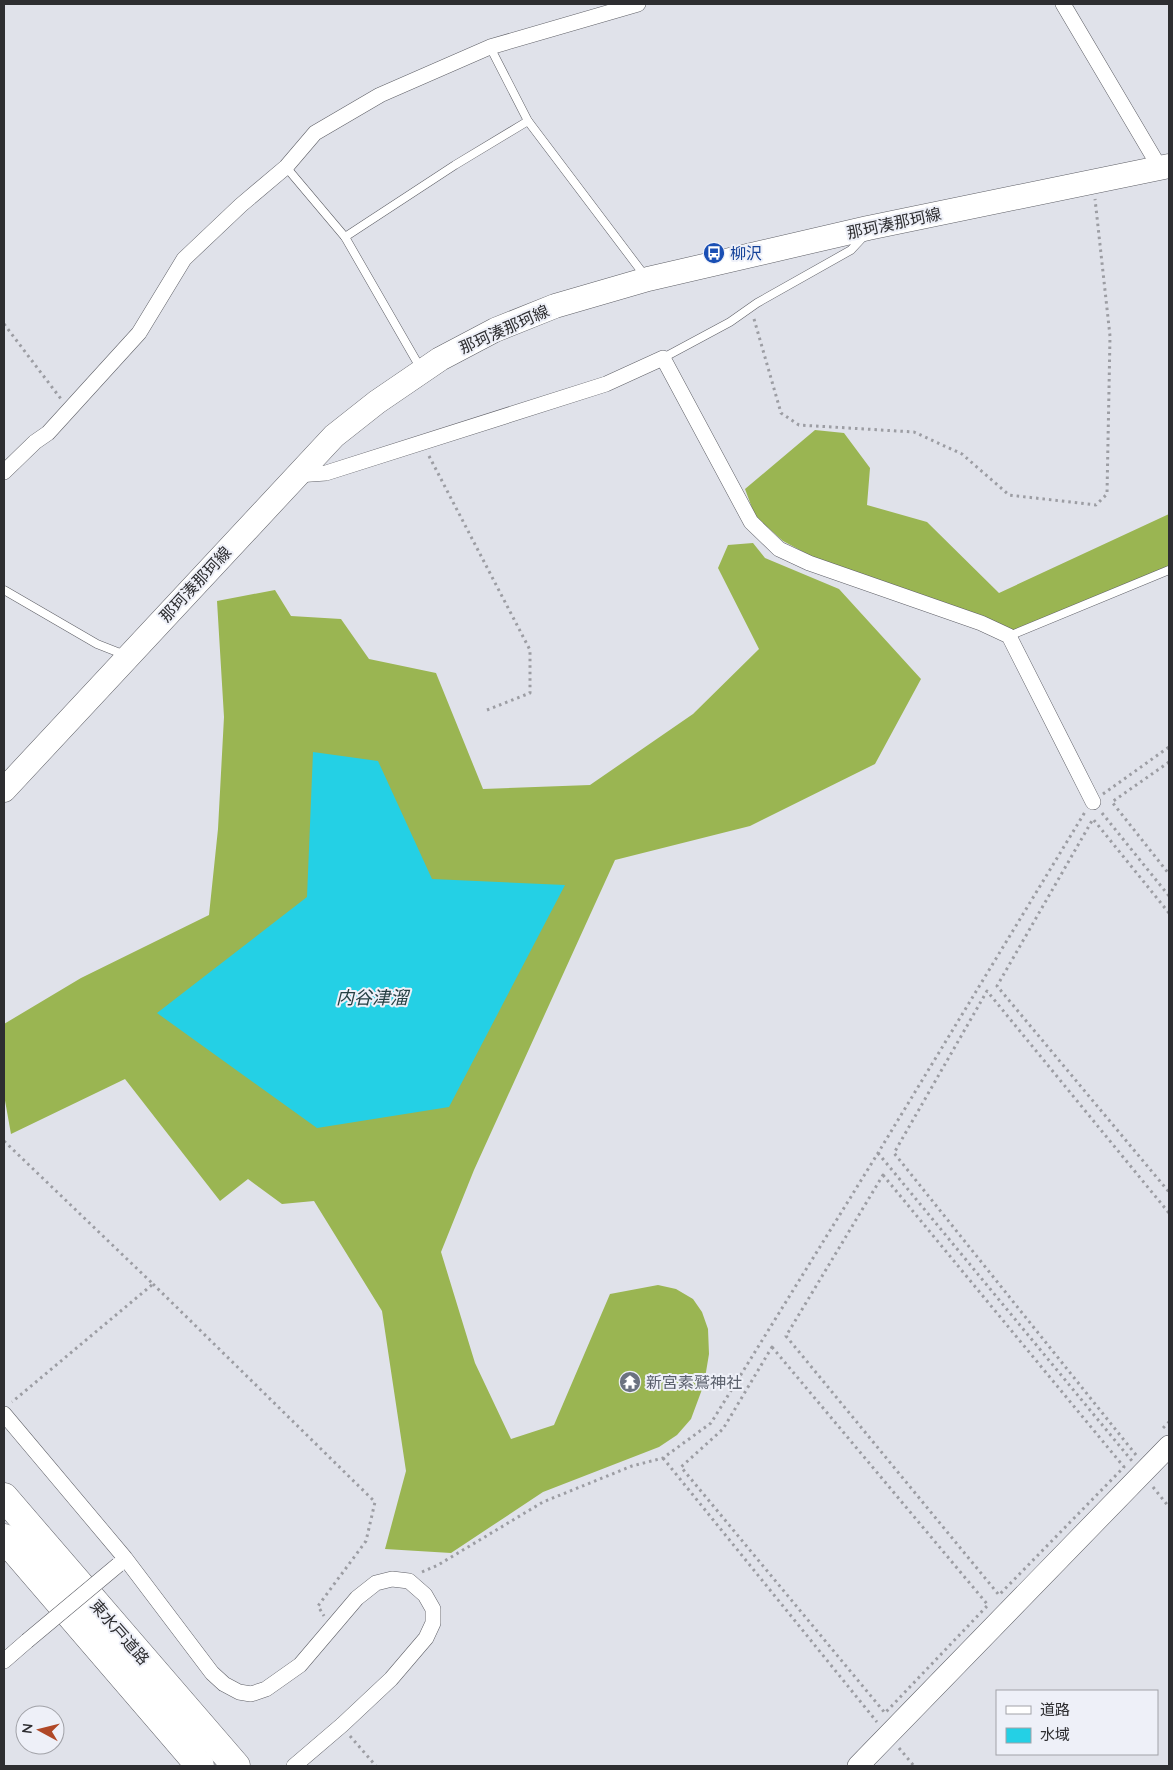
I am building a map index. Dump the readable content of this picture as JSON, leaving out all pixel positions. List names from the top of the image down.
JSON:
{
  "streets": {
    "highway": ["東水戸道路"],
    "main road": ["那珂湊那珂線"]
  },
  "water": ["内谷津溜"],
  "places": {
    "bus stop": ["柳沢"],
    "temple": ["新宮素鷲神社"]
  },
  "legend": ["道路", "水域"],
  "north": "left"
}
